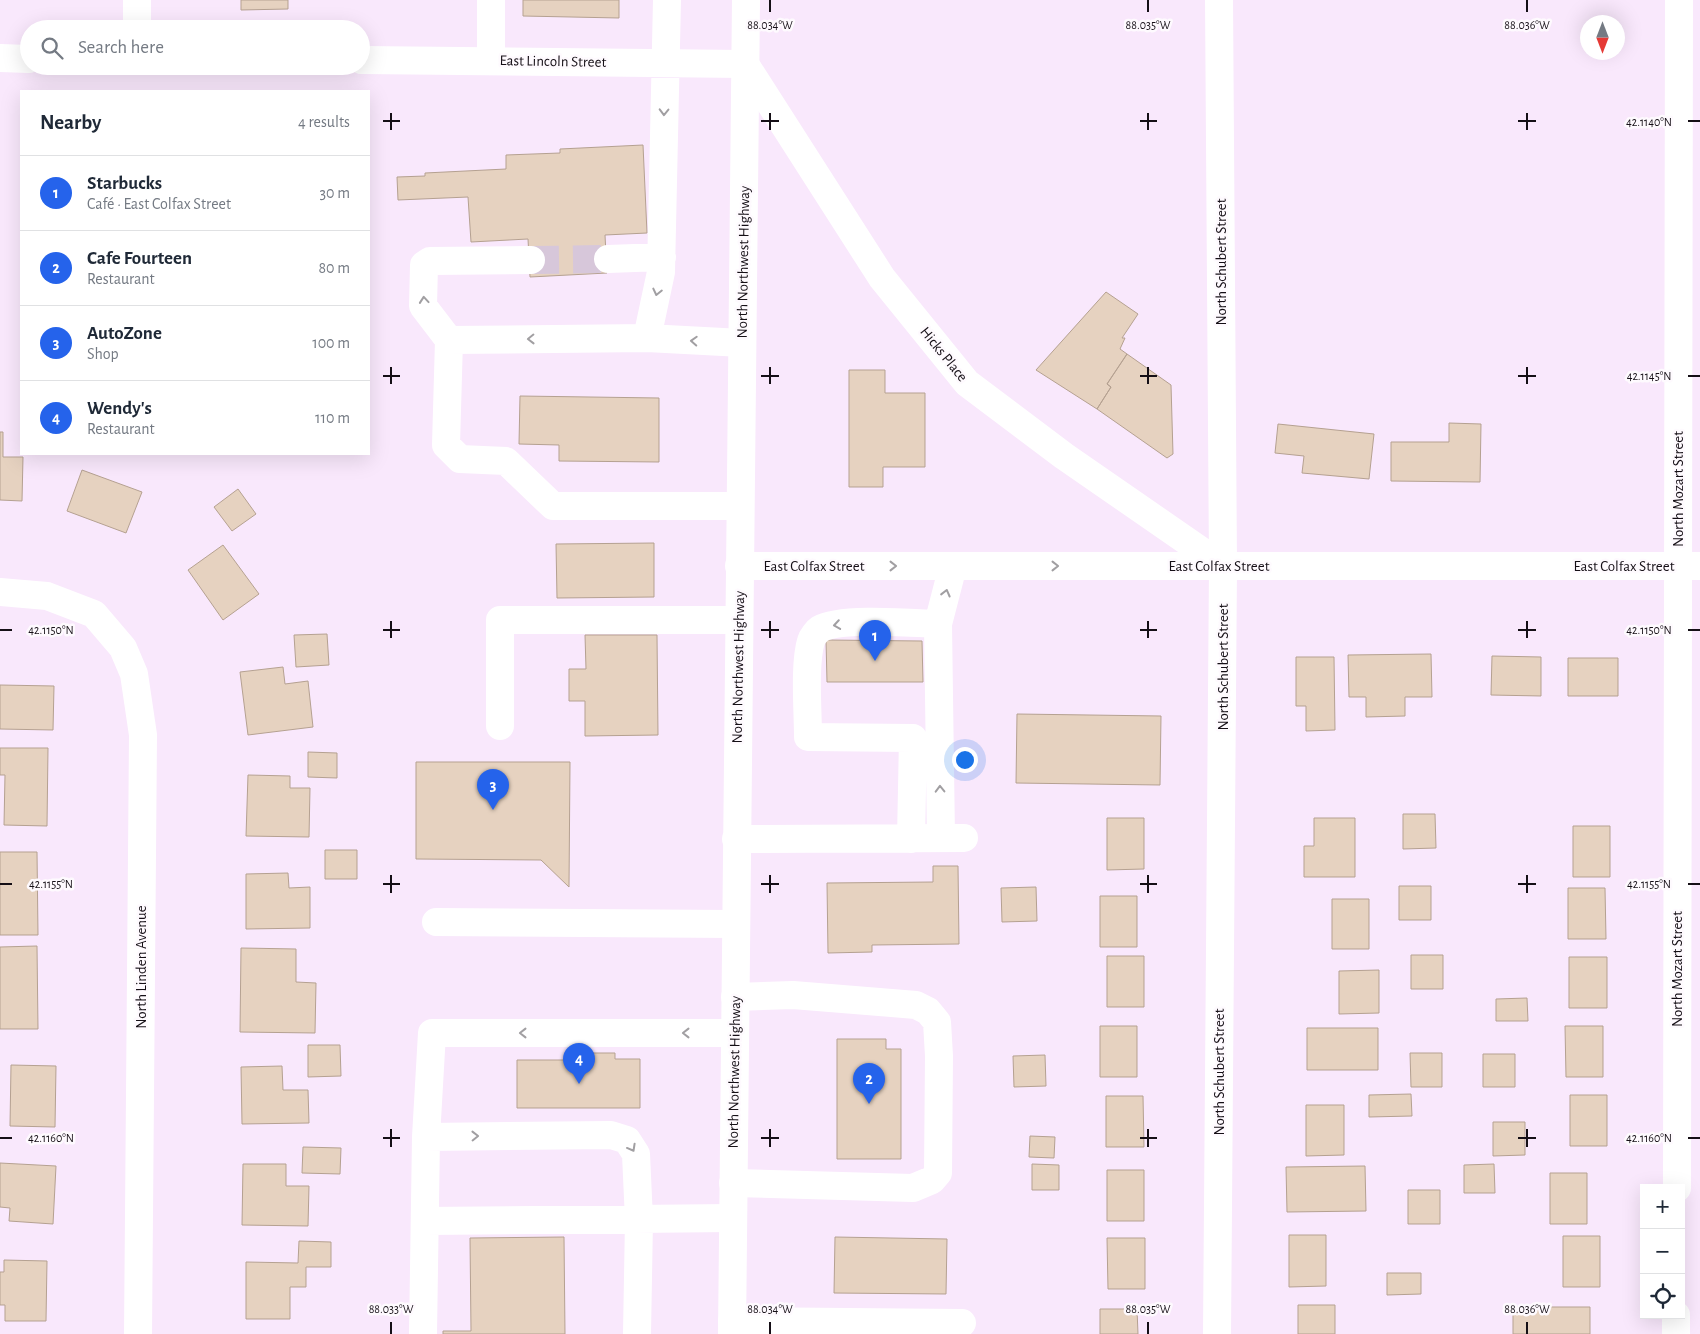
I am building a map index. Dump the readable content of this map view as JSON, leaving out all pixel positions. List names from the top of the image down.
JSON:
{
  "streets": {
    "street": [
      "East Lincoln Street",
      "North Northwest Highway",
      "North Schubert Street",
      "Hicks Place",
      "North Mozart Street",
      "East Colfax Street",
      "North Linden Avenue"
    ]
  },
  "crossings": [
    ["East Lincoln Street", "North Northwest Highway"],
    ["East Lincoln Street", "Hicks Place"],
    ["North Northwest Highway", "Hicks Place"],
    ["North Northwest Highway", "East Colfax Street"],
    ["North Schubert Street", "Hicks Place"],
    ["North Schubert Street", "East Colfax Street"],
    ["Hicks Place", "East Colfax Street"],
    ["North Mozart Street", "East Colfax Street"]
  ],
  "one_way": ["East Colfax Street"],
  "north": "bottom",
  "page": {
    "search": "Search here",
    "heading": ["Nearby", "4 results"],
    "list": [
      {
        "mark": "1",
        "name": "Starbucks",
        "note": "Café · East Colfax Street",
        "value": "30 m"
      },
      {
        "mark": "2",
        "name": "Cafe Fourteen",
        "note": "Restaurant",
        "value": "80 m"
      },
      {
        "mark": "3",
        "name": "AutoZone",
        "note": "Shop",
        "value": "100 m"
      },
      {
        "mark": "4",
        "name": "Wendy's",
        "note": "Restaurant",
        "value": "110 m"
      }
    ],
    "pins": [
      "1",
      "3",
      "4",
      "2"
    ],
    "map_buttons": ["+", "−"]
  },
  "coordinates": [
    "88.034°W",
    "88.035°W",
    "88.036°W",
    "42.1140°N",
    "42.1145°N",
    "42.1150°N",
    "42.1155°N",
    "42.1160°N",
    "88.033°W"
  ]
}
